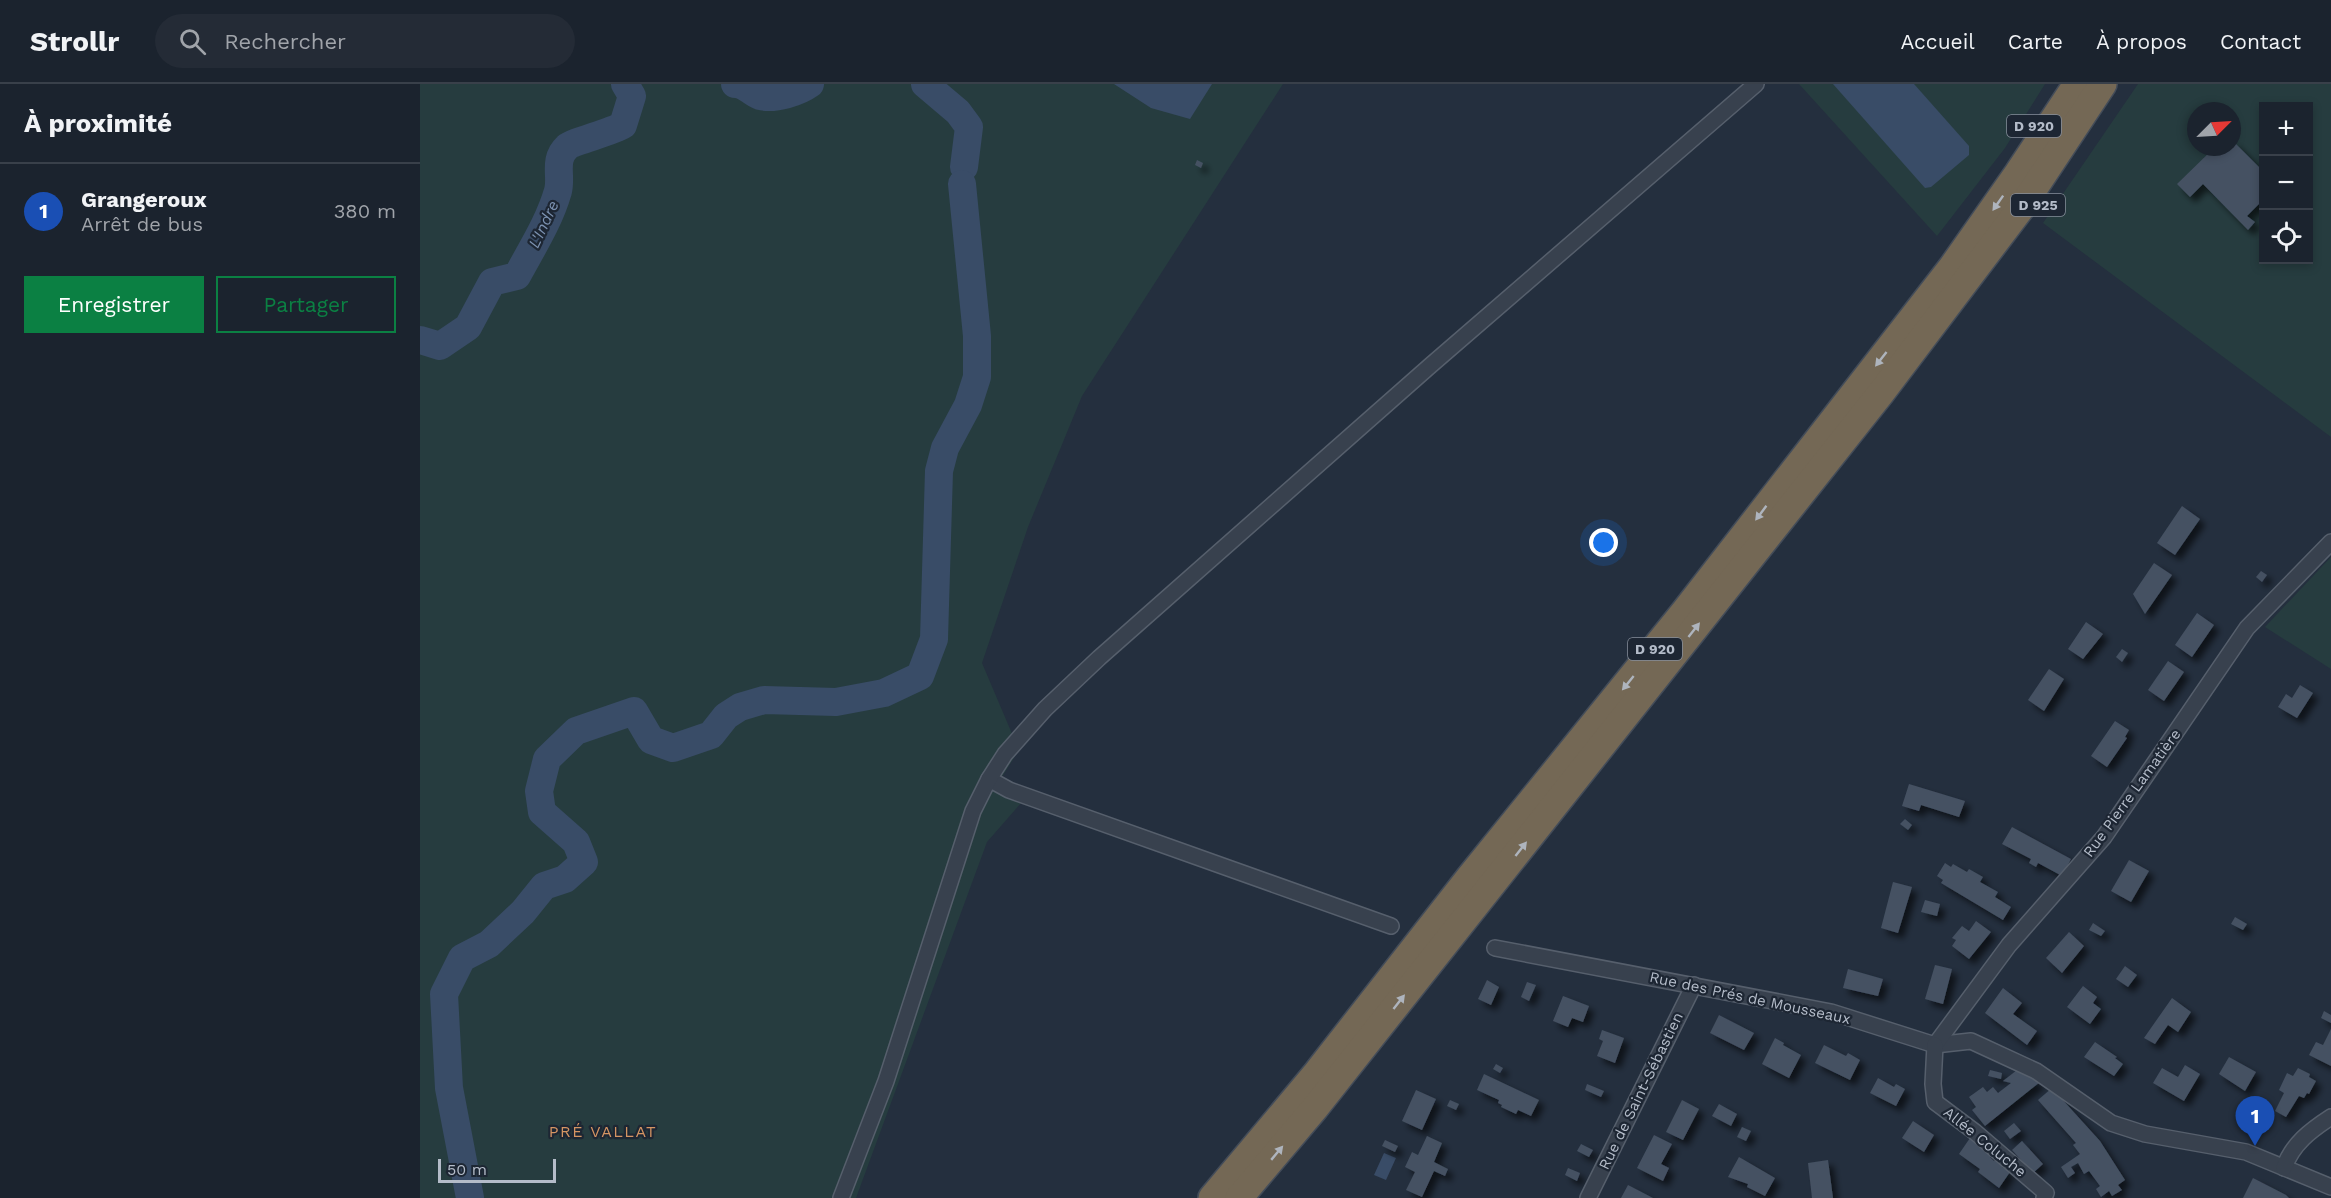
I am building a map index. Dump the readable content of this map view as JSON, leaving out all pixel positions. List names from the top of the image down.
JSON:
{
  "streets": {
    "highway": ["D 920", "D 925"],
    "street": [
      "Rue Pierre Lamatière",
      "Rue des Prés de Mousseaux",
      "Rue de Saint-Sébastien",
      "Allée Coluche"
    ]
  },
  "crossings": [
    ["D 920", "D 925"],
    ["Rue Pierre Lamatière", "Rue des Prés de Mousseaux"],
    ["Rue Pierre Lamatière", "Allée Coluche"],
    ["Rue des Prés de Mousseaux", "Rue de Saint-Sébastien"],
    ["Rue des Prés de Mousseaux", "Allée Coluche"]
  ],
  "districts": ["PRÉ VALLAT"],
  "water": ["L'Indre"],
  "scale_bar": "50 m",
  "north": "top right",
  "page": {
    "header": "Strollr",
    "search": "Rechercher",
    "nav": [
      "Accueil",
      "Carte",
      "À propos",
      "Contact"
    ],
    "heading": "À proximité",
    "map_buttons": ["+", "−"],
    "list": [
      {
        "mark": "1",
        "name": "Grangeroux",
        "note": "Arrêt de bus",
        "value": "380 m"
      }
    ],
    "buttons": ["Enregistrer", "Partager"],
    "pins": "1",
    "scale": "50 m"
  }
}
